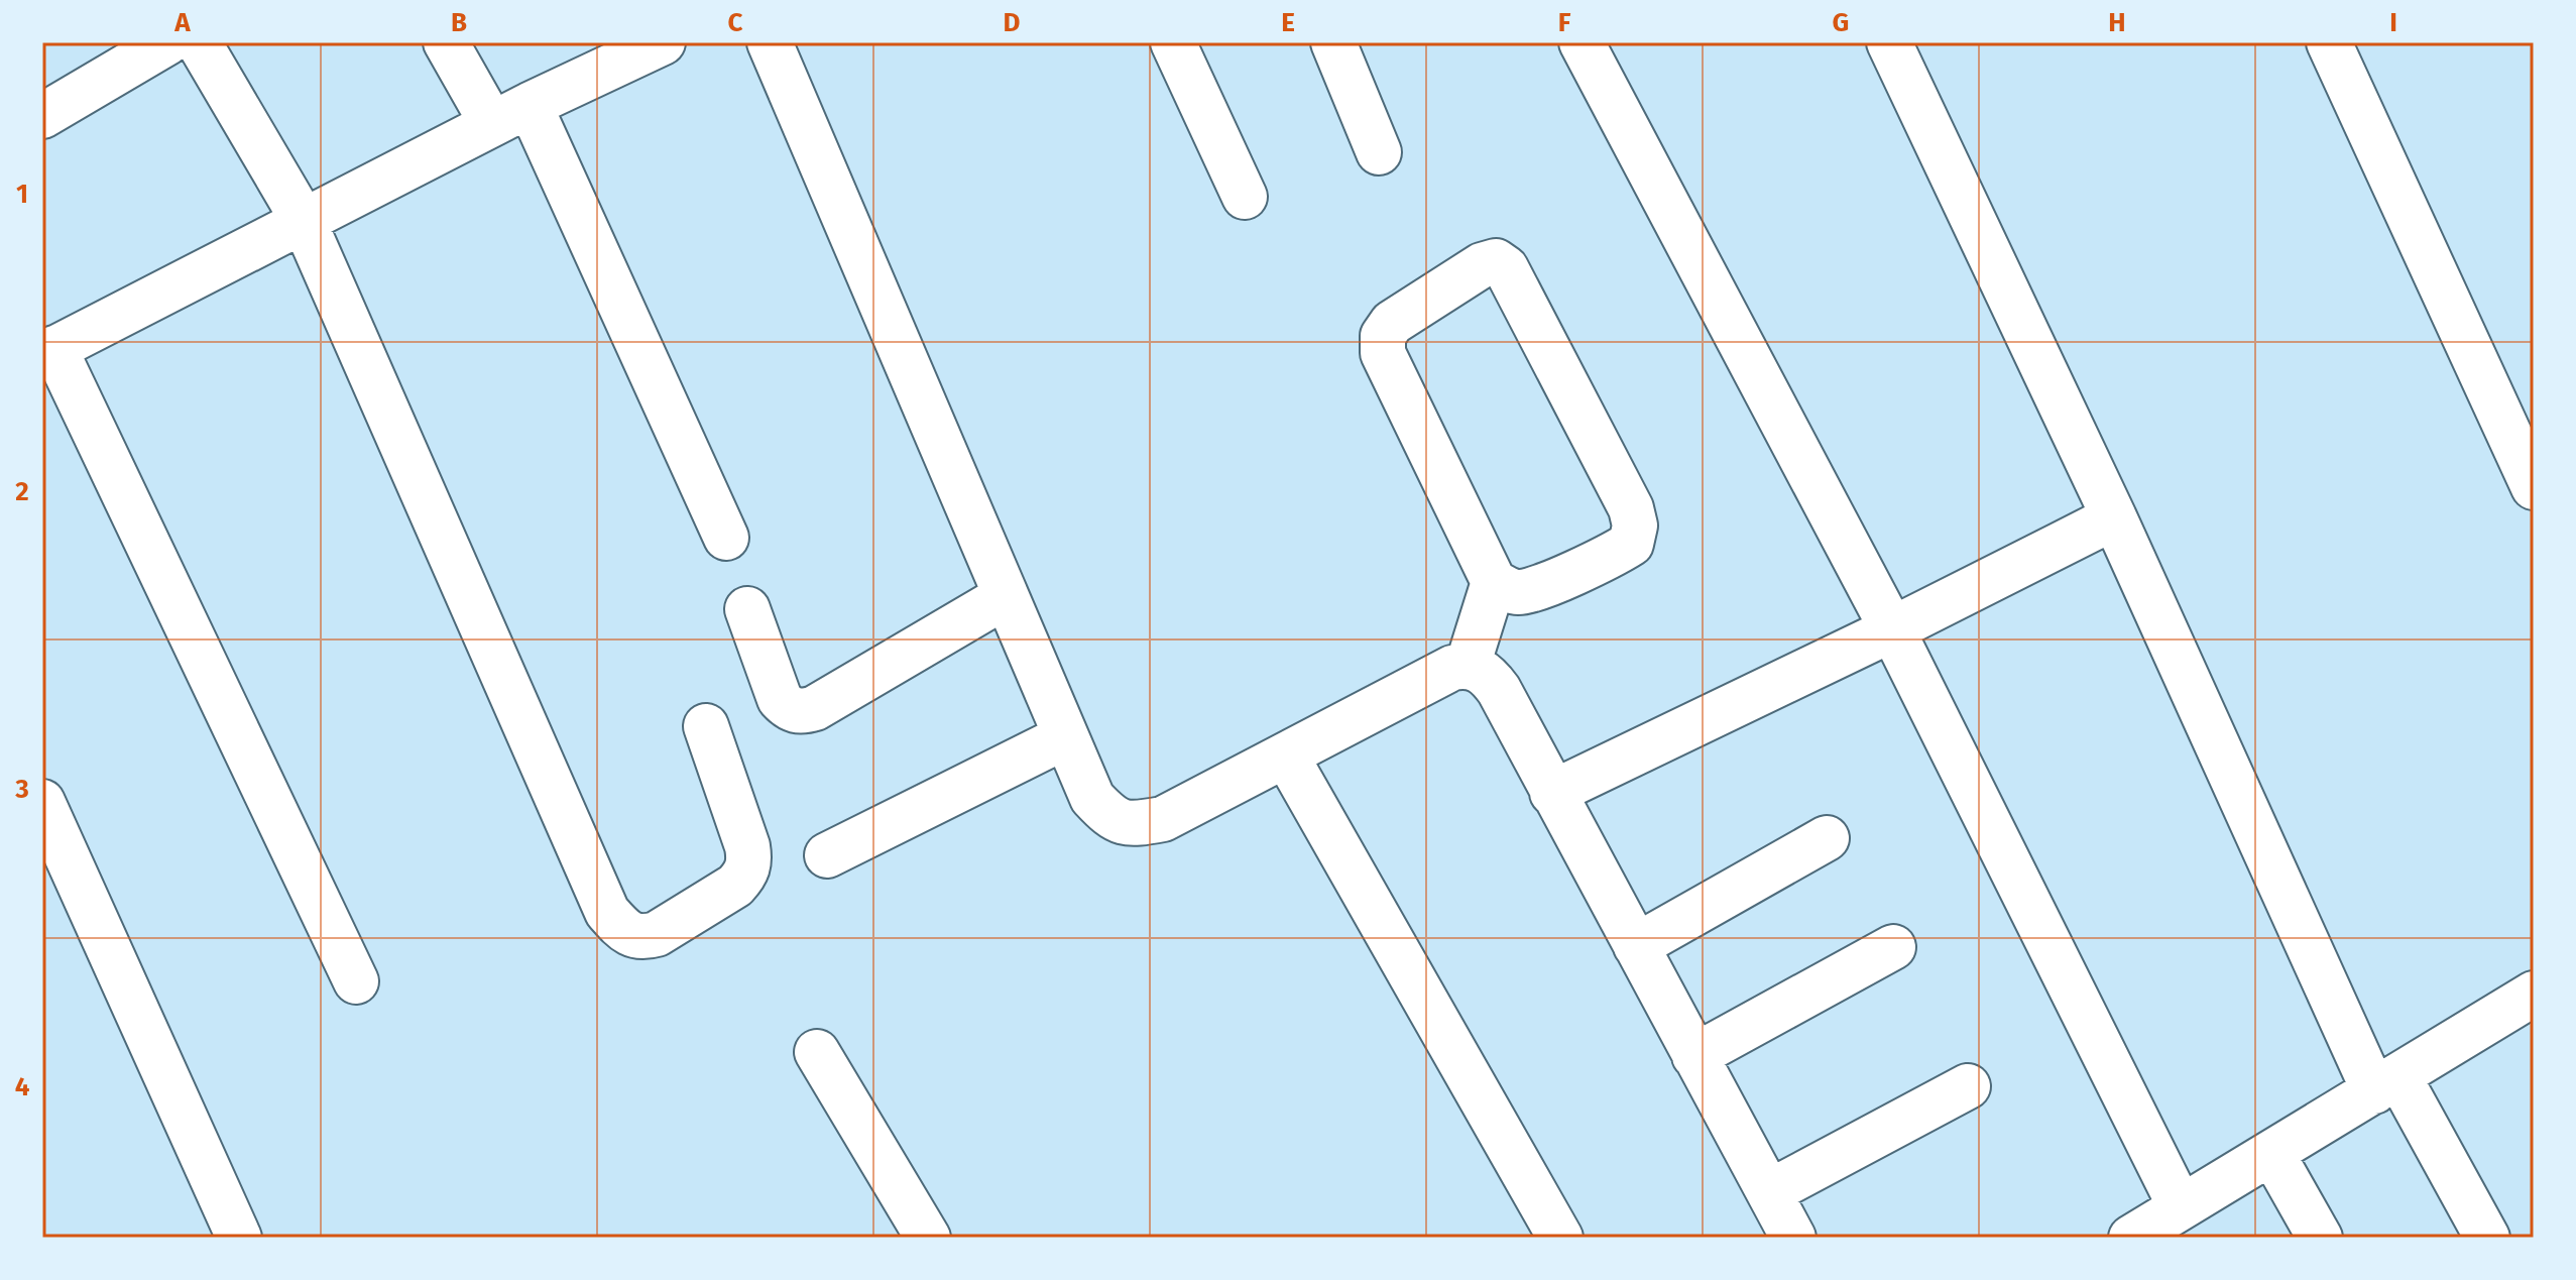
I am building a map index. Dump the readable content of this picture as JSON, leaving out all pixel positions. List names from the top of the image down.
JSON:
{
  "grid": {
    "columns": [
      "A",
      "B",
      "C",
      "D",
      "E",
      "F",
      "G",
      "H",
      "I"
    ],
    "rows": [
      "1",
      "2",
      "3",
      "4"
    ]
  }
}
